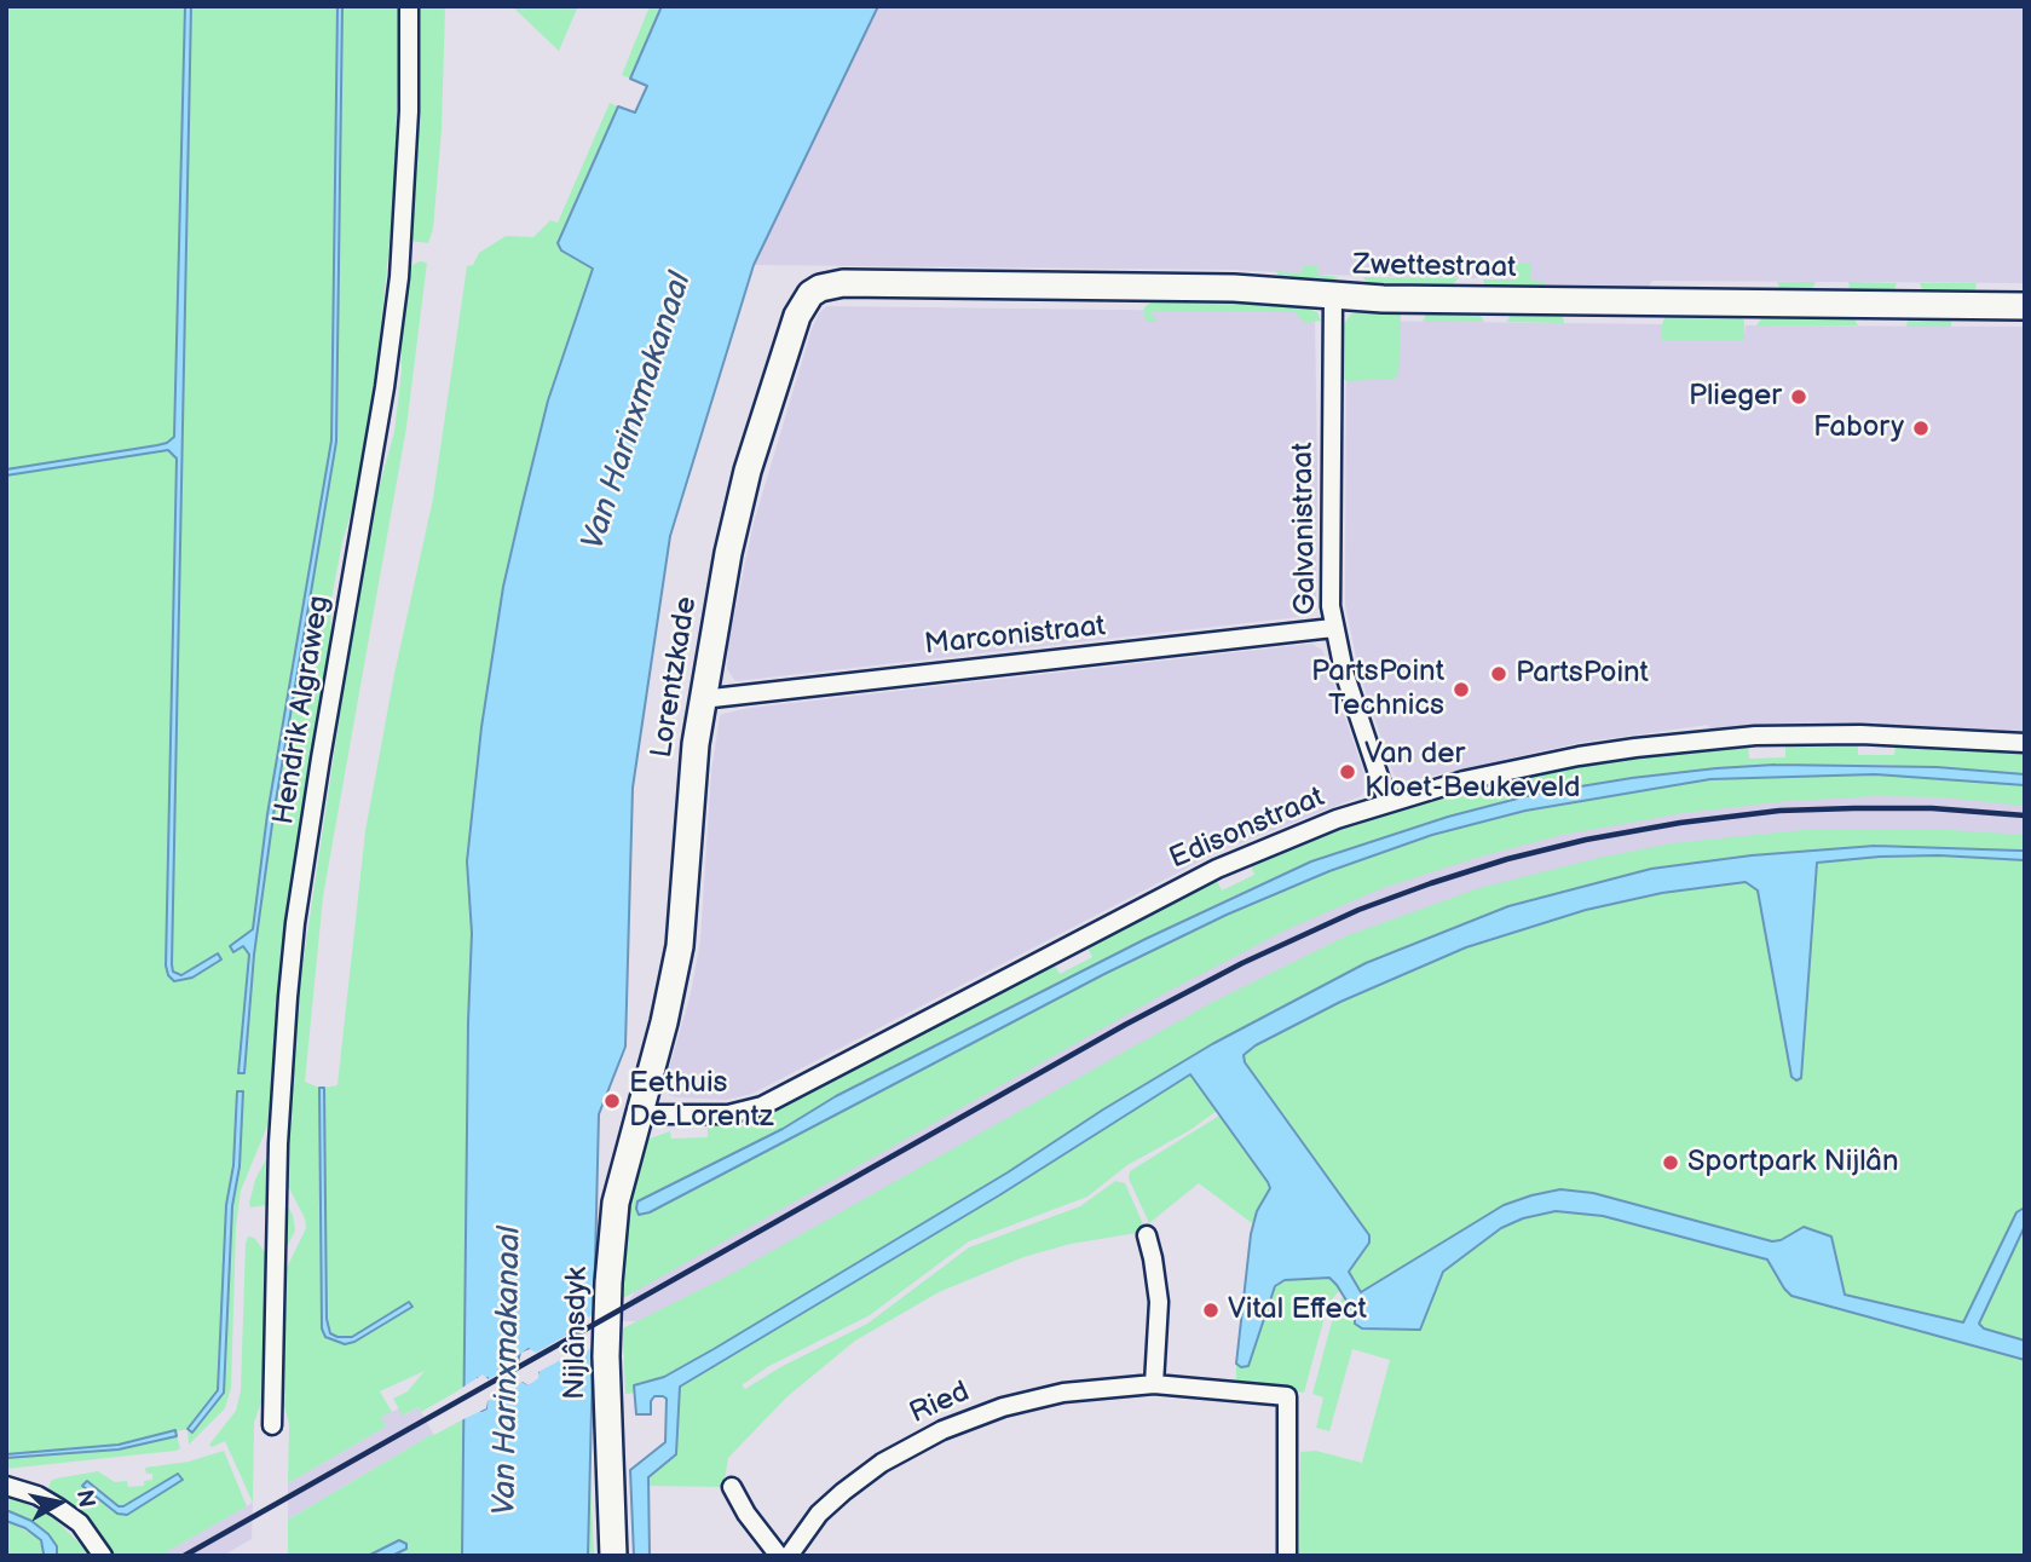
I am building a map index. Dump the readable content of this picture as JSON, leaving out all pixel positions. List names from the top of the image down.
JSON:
{
  "streets": {
    "street": [
      "Zwettestraat",
      "Galvanistraat",
      "Marconistraat",
      "Lorentzkade",
      "Hendrik Algraweg",
      "Edisonstraat",
      "Nijlânsdyk",
      "Ried"
    ]
  },
  "crossings": [
    ["Zwettestraat", "Galvanistraat"],
    ["Zwettestraat", "Lorentzkade"],
    ["Galvanistraat", "Marconistraat"],
    ["Galvanistraat", "Edisonstraat"],
    ["Marconistraat", "Lorentzkade"],
    ["Lorentzkade", "Edisonstraat"],
    ["Lorentzkade", "Nijlânsdyk"],
    ["Edisonstraat", "Nijlânsdyk"]
  ],
  "water": ["Van Harinxmakanaal"],
  "places": [
    "Plieger",
    "Fabory",
    "PartsPoint",
    "PartsPoint Technics",
    "Van der Kloet-Beukeveld",
    "Eethuis De Lorentz",
    "Sportpark Nijlân",
    "Vital Effect"
  ],
  "north": "right"
}
